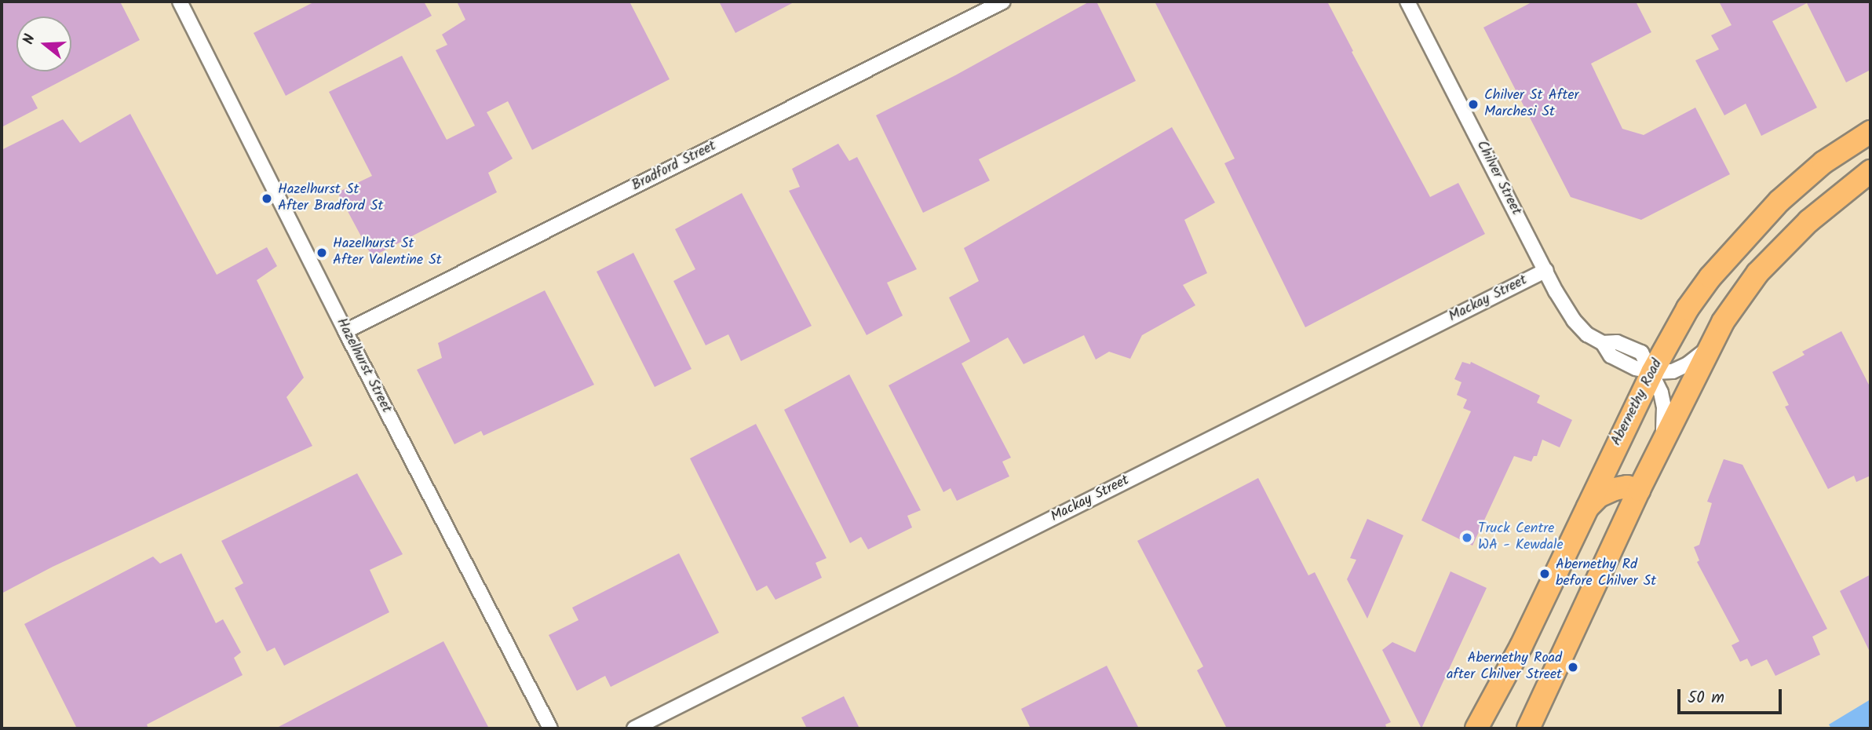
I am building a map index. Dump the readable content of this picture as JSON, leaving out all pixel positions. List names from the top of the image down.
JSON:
{
  "streets": {
    "main road": ["Abernethy Road"],
    "street": [
      "Bradford Street",
      "Chilver Street",
      "Mackay Street",
      "Hazelhurst Street"
    ]
  },
  "crossings": [
    ["Bradford Street", "Hazelhurst Street"],
    ["Chilver Street", "Mackay Street"],
    ["Chilver Street", "Abernethy Road"]
  ],
  "places": [
    "Chilver St After Marchesi St",
    "Hazelhurst St After Bradford St",
    "Hazelhurst St After Valentine St",
    "Truck Centre WA - Kewdale",
    "Abernethy Rd before Chilver St",
    "Abernethy Road after Chilver Street"
  ],
  "scale_bar": "50 m",
  "north": "left"
}
